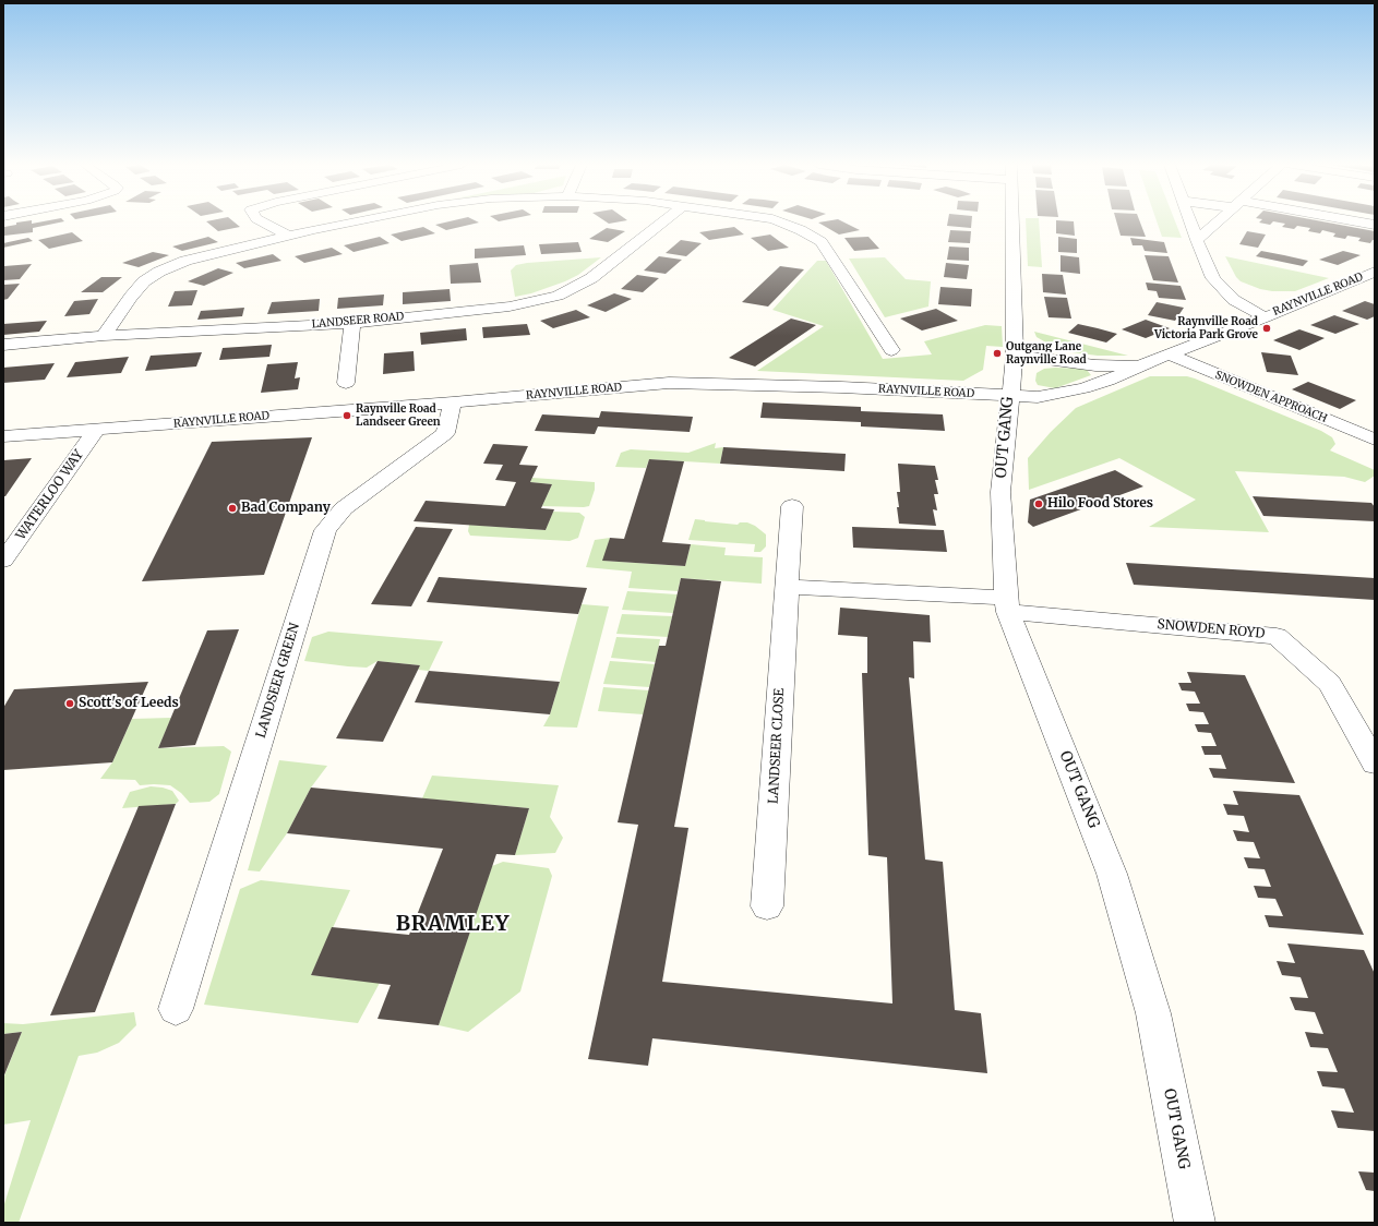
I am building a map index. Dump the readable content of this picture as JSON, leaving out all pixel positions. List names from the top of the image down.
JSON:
{
  "streets": {
    "street": [
      "RAYNVILLE ROAD",
      "LANDSEER ROAD",
      "SNOWDEN APPROACH",
      "OUT GANG",
      "WATERLOO WAY",
      "SNOWDEN ROYD",
      "LANDSEER GREEN",
      "LANDSEER CLOSE"
    ]
  },
  "crossings": [
    ["RAYNVILLE ROAD", "SNOWDEN APPROACH"],
    ["RAYNVILLE ROAD", "OUT GANG"],
    ["RAYNVILLE ROAD", "WATERLOO WAY"],
    ["RAYNVILLE ROAD", "LANDSEER GREEN"],
    ["OUT GANG", "SNOWDEN ROYD"]
  ],
  "districts": ["BRAMLEY"],
  "places": [
    "Raynville Road Victoria Park Grove",
    "Outgang Lane Raynville Road",
    "Raynville Road Landseer Green",
    "Hilo Food Stores",
    "Bad Company",
    "Scott's of Leeds"
  ]
}
